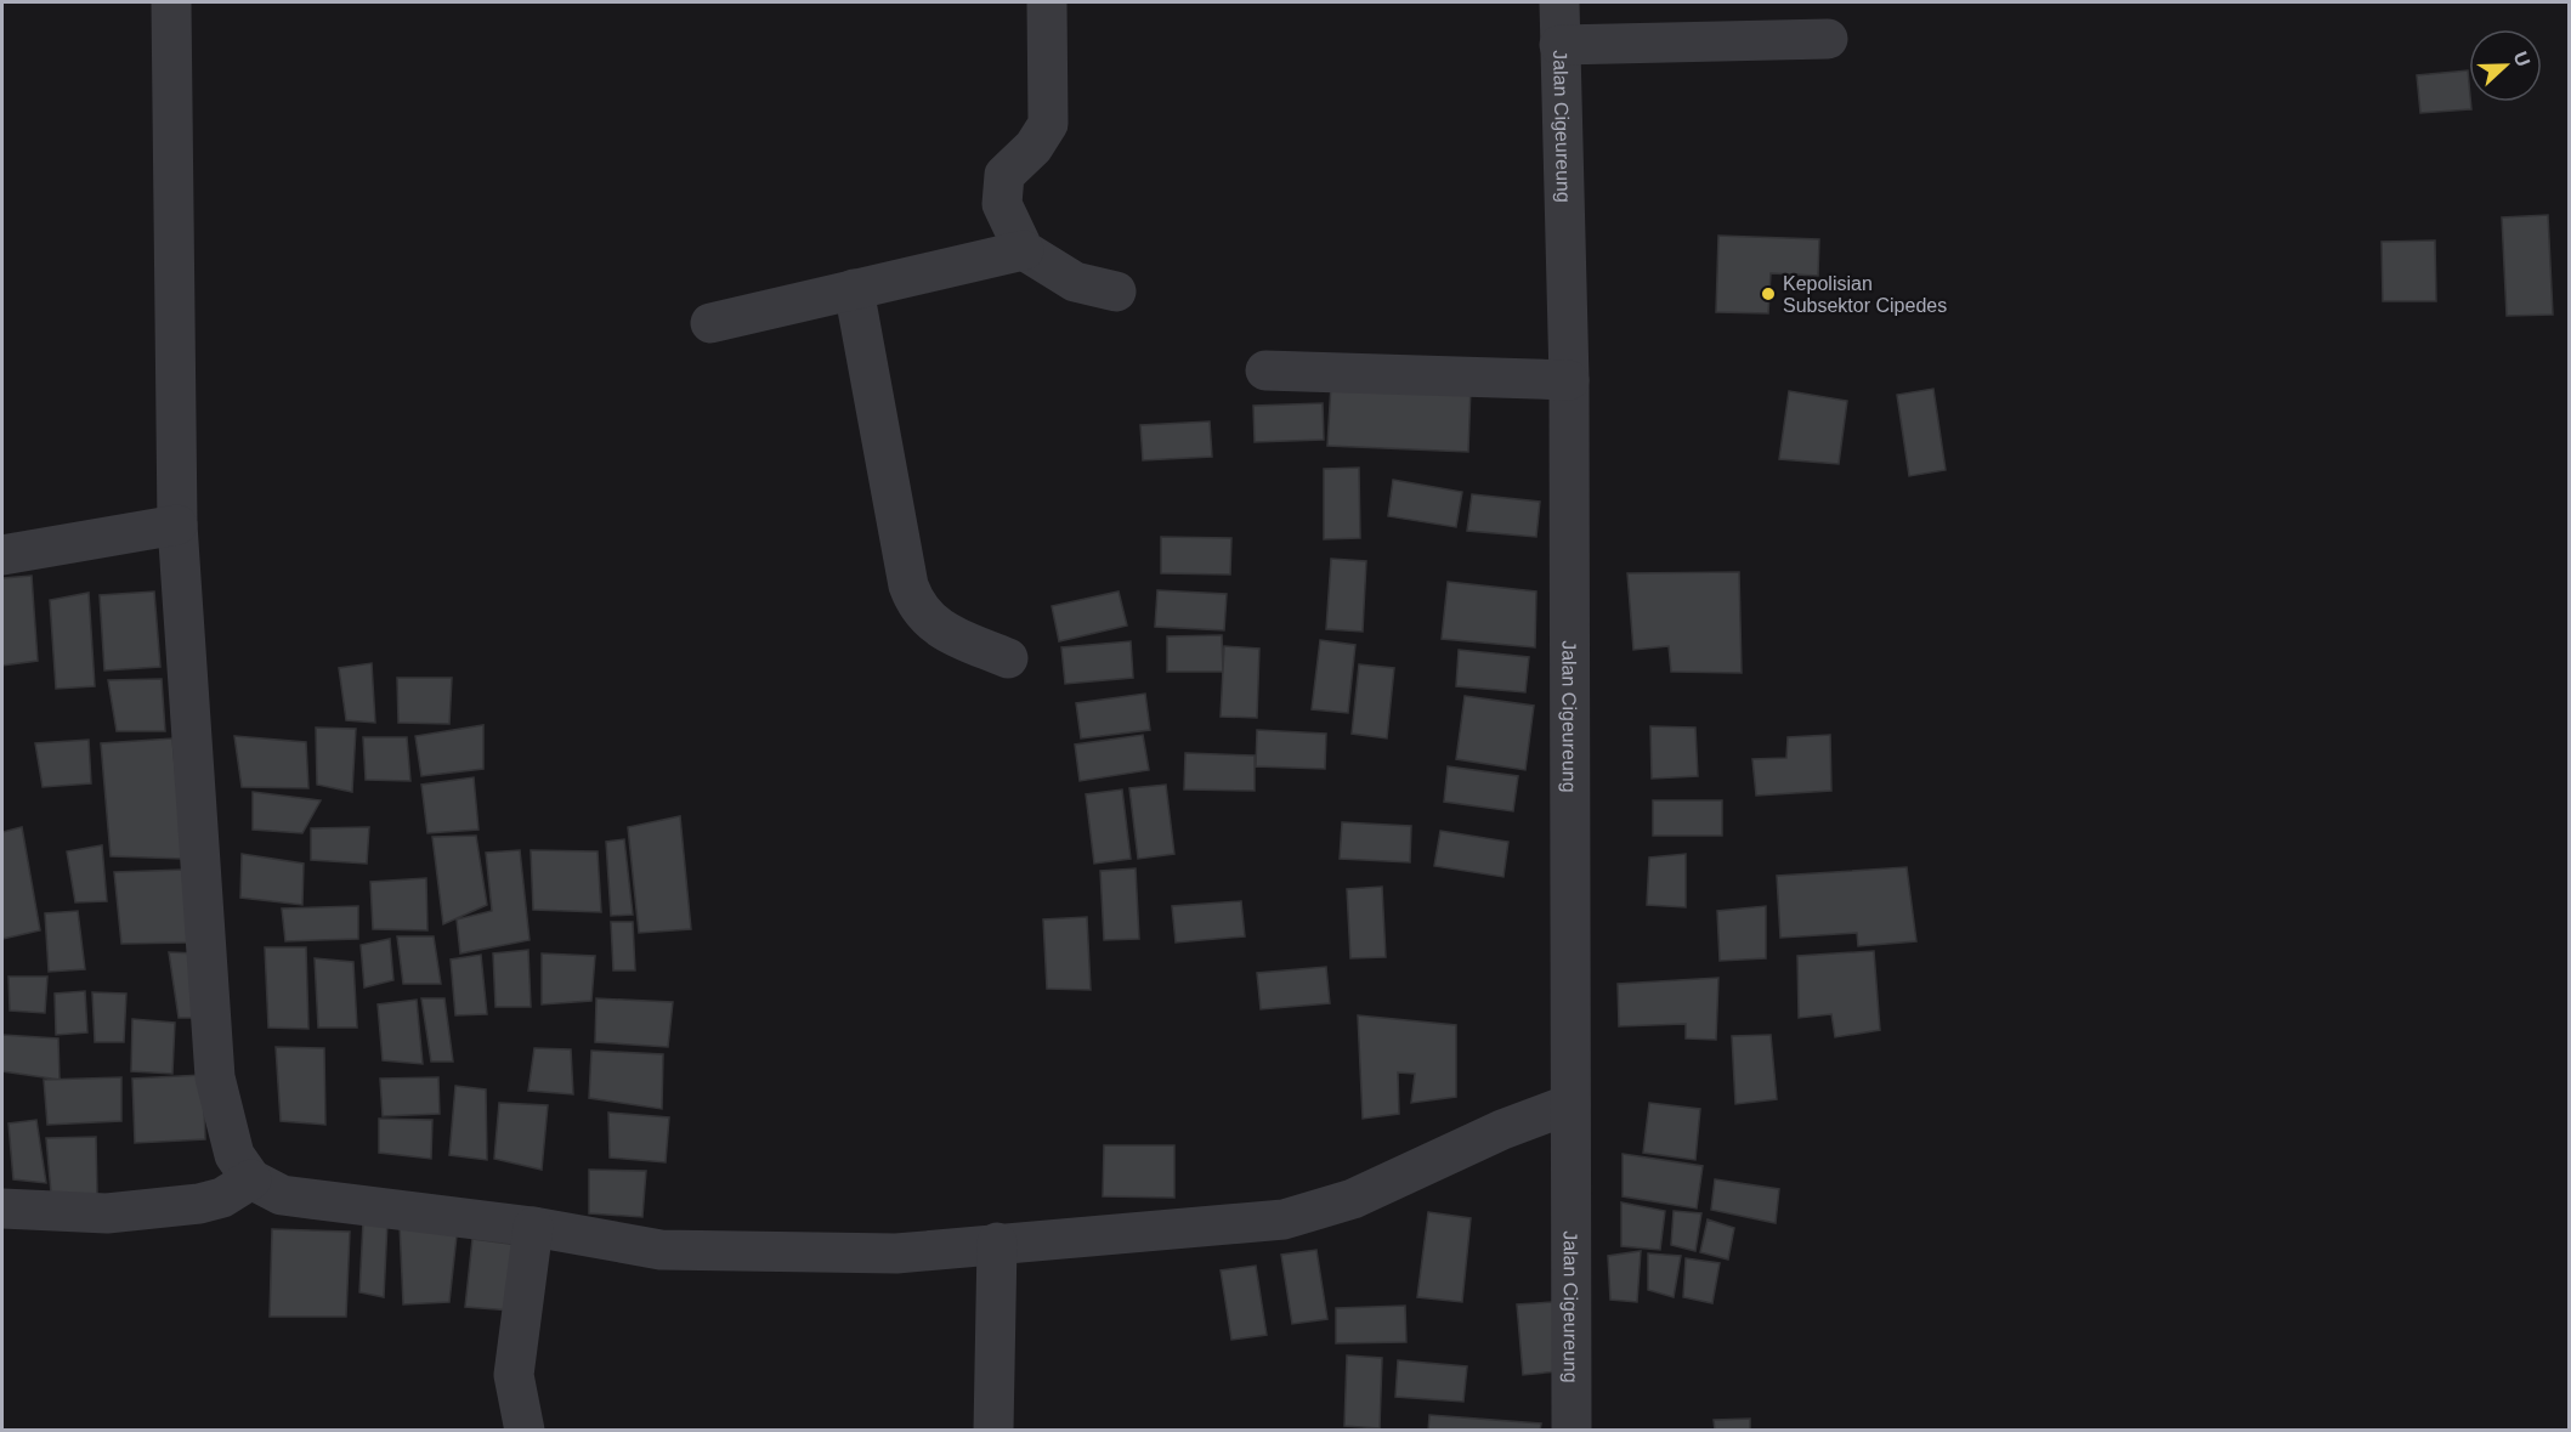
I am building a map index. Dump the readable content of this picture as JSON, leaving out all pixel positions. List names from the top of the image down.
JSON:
{
  "streets": {
    "street": ["Jalan Cigeureung"]
  },
  "places": ["Kepolisian Subsektor Cipedes"],
  "north": "right"
}
